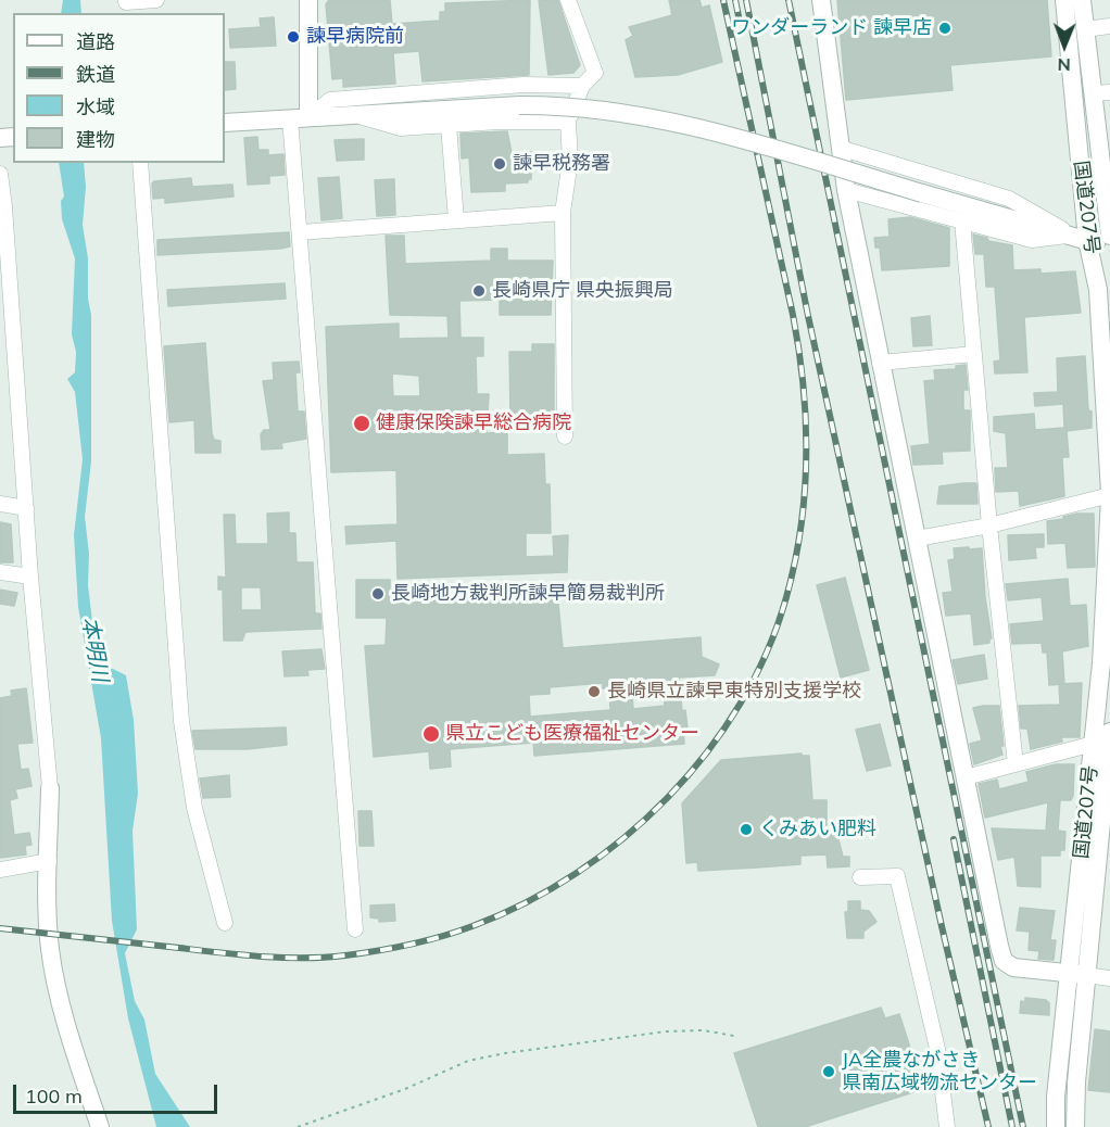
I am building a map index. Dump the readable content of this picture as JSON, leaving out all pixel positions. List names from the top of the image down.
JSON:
{
  "streets": {
    "street": ["国道207号"]
  },
  "water": ["本明川"],
  "places": [
    "ワンダーランド 諫早店",
    "諫早病院前",
    "諫早税務署",
    "長崎県庁 県央振興局",
    "健康保険諫早総合病院",
    "長崎地方裁判所諫早簡易裁判所",
    "長崎県立諫早東特別支援学校",
    "県立こども医療福祉センター",
    "くみあい肥料",
    "JA全農ながさき 県南広域物流センター"
  ],
  "legend": [
    "道路",
    "鉄道",
    "水域",
    "建物"
  ],
  "scale_bar": "100 m",
  "north": "bottom"
}
